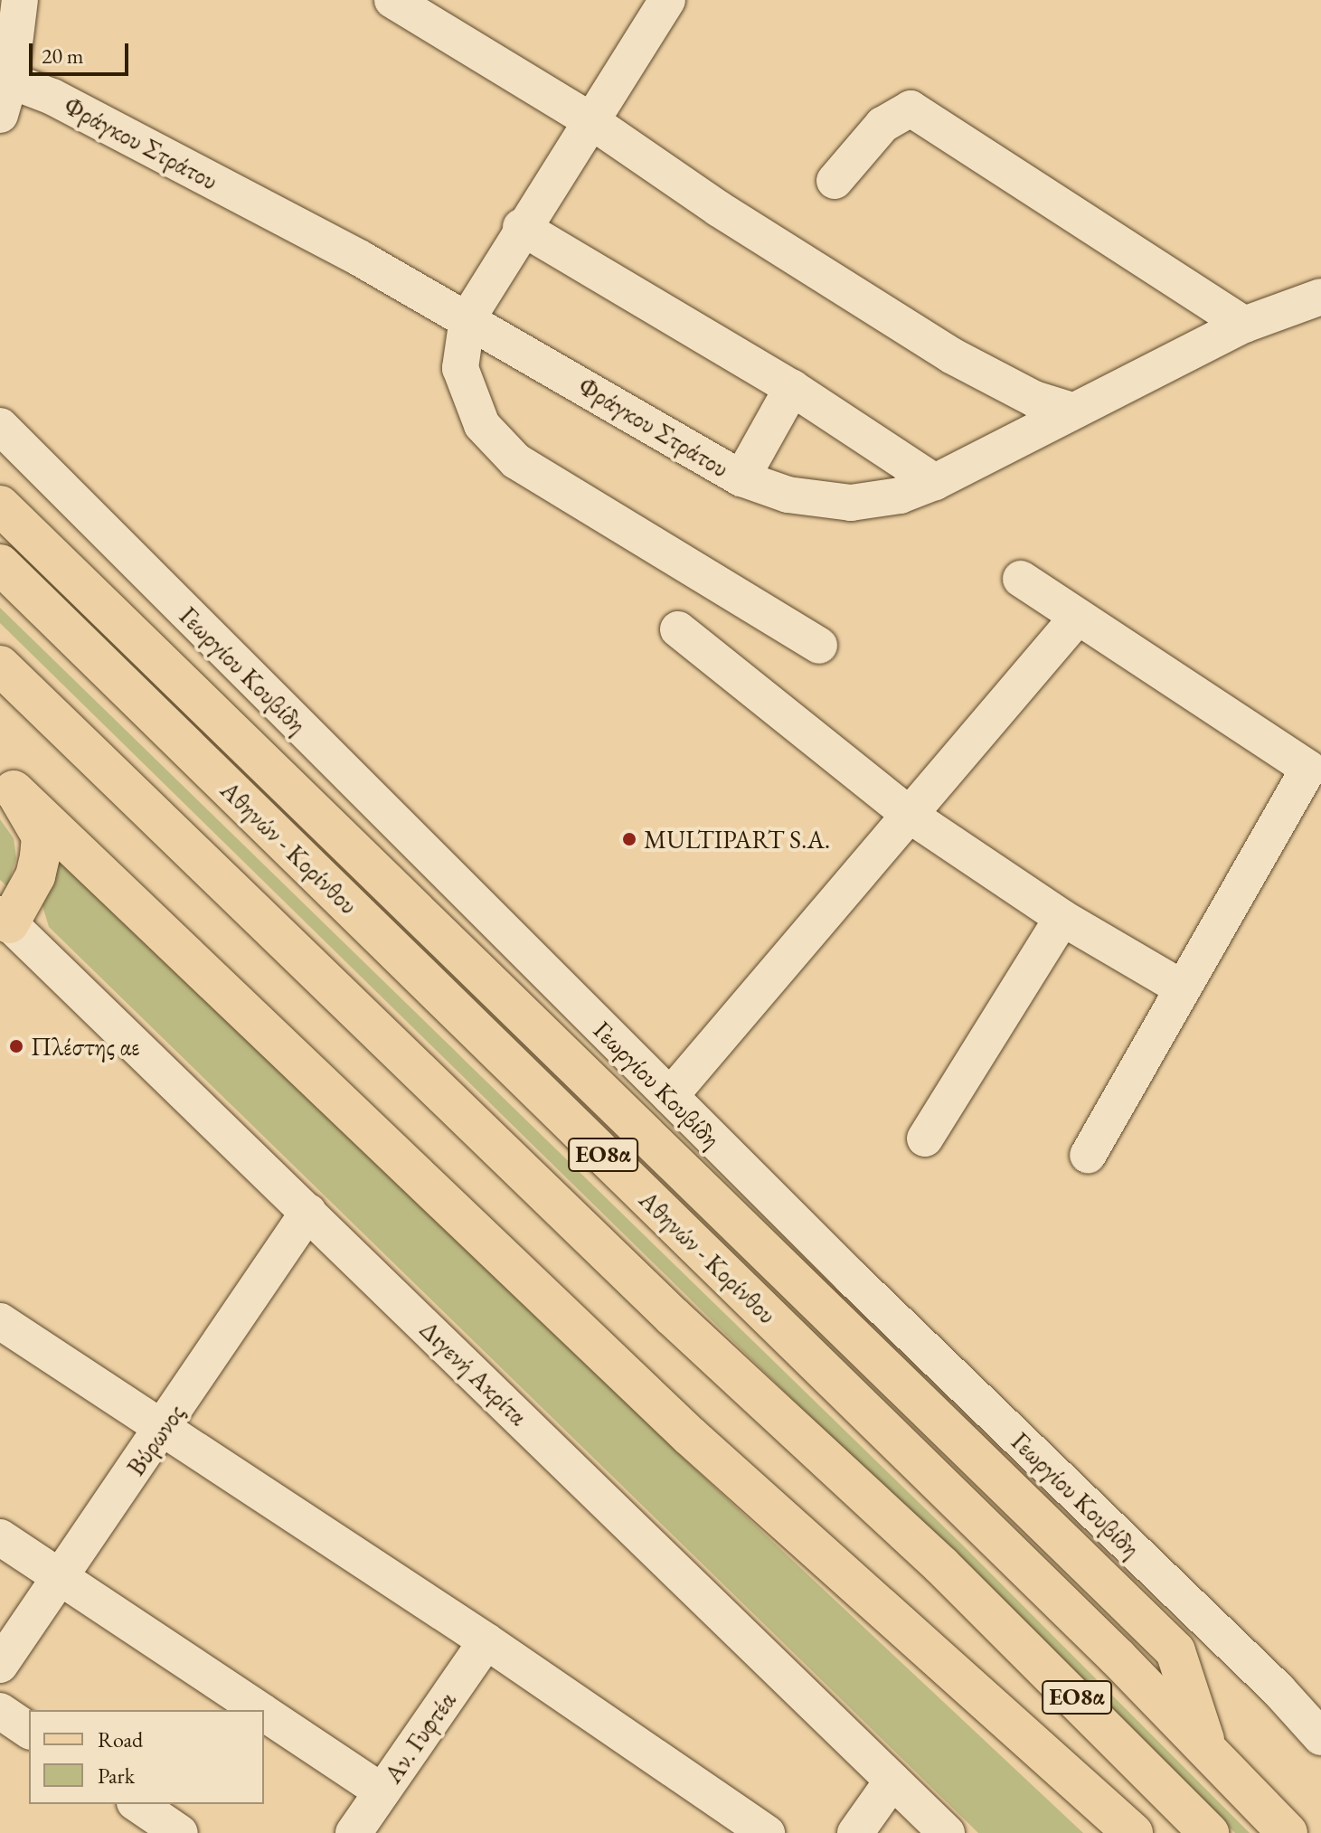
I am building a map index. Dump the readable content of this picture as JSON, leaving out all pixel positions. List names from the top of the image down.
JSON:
{
  "streets": {
    "main road": ["Αθηνών - Κορίνθου", "ΕΟ8α"],
    "street": [
      "Φράγκου Στράτου",
      "Γεωργίου Κουβίδη",
      "Διγενή Ακρίτα",
      "Βύρωνος",
      "Αν. Γυφτέα"
    ]
  },
  "crossings": [
    ["Διγενή Ακρίτα", "Βύρωνος"]
  ],
  "places": ["MULTIPART S.A.", "Πλέστης αε"],
  "legend": ["Road", "Park"],
  "scale_bar": "20 m"
}
